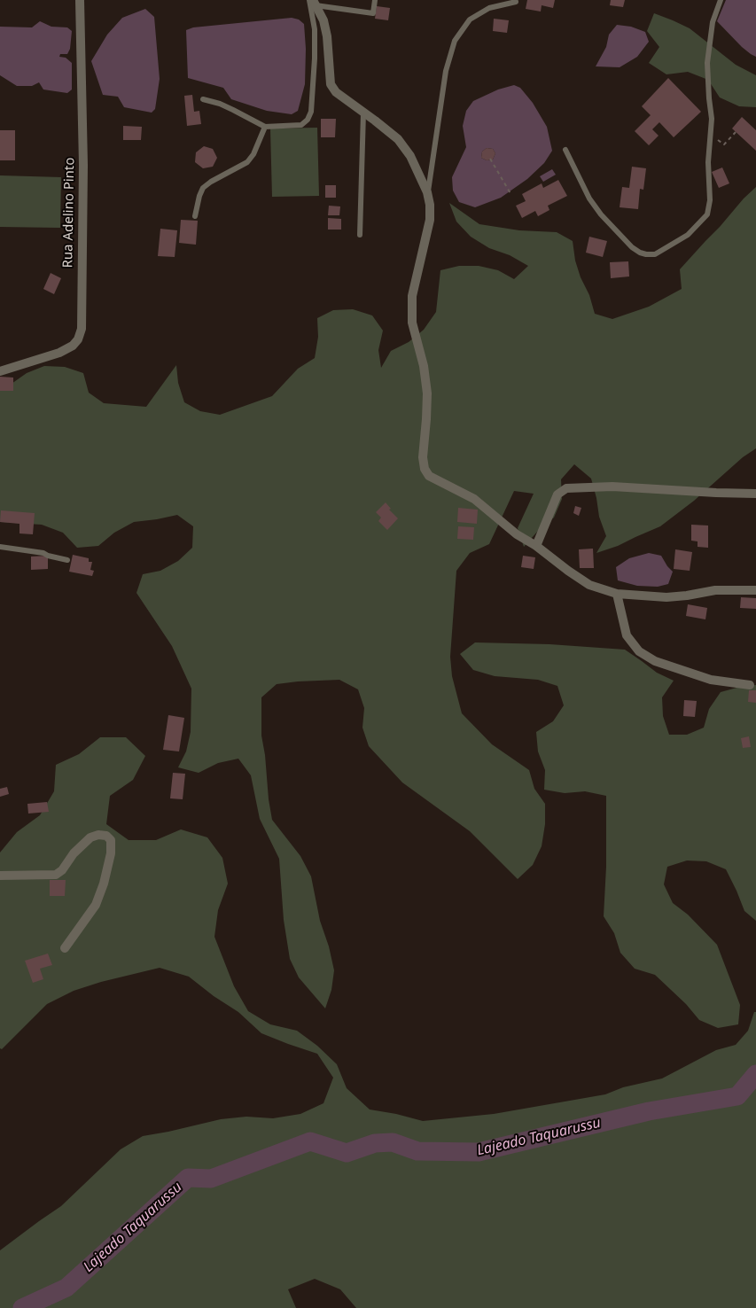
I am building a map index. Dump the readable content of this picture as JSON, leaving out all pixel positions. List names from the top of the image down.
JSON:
{
  "streets": {
    "street": ["Rua Adelino Pinto"]
  },
  "water": ["Lajeado Taquarussu"]
}
